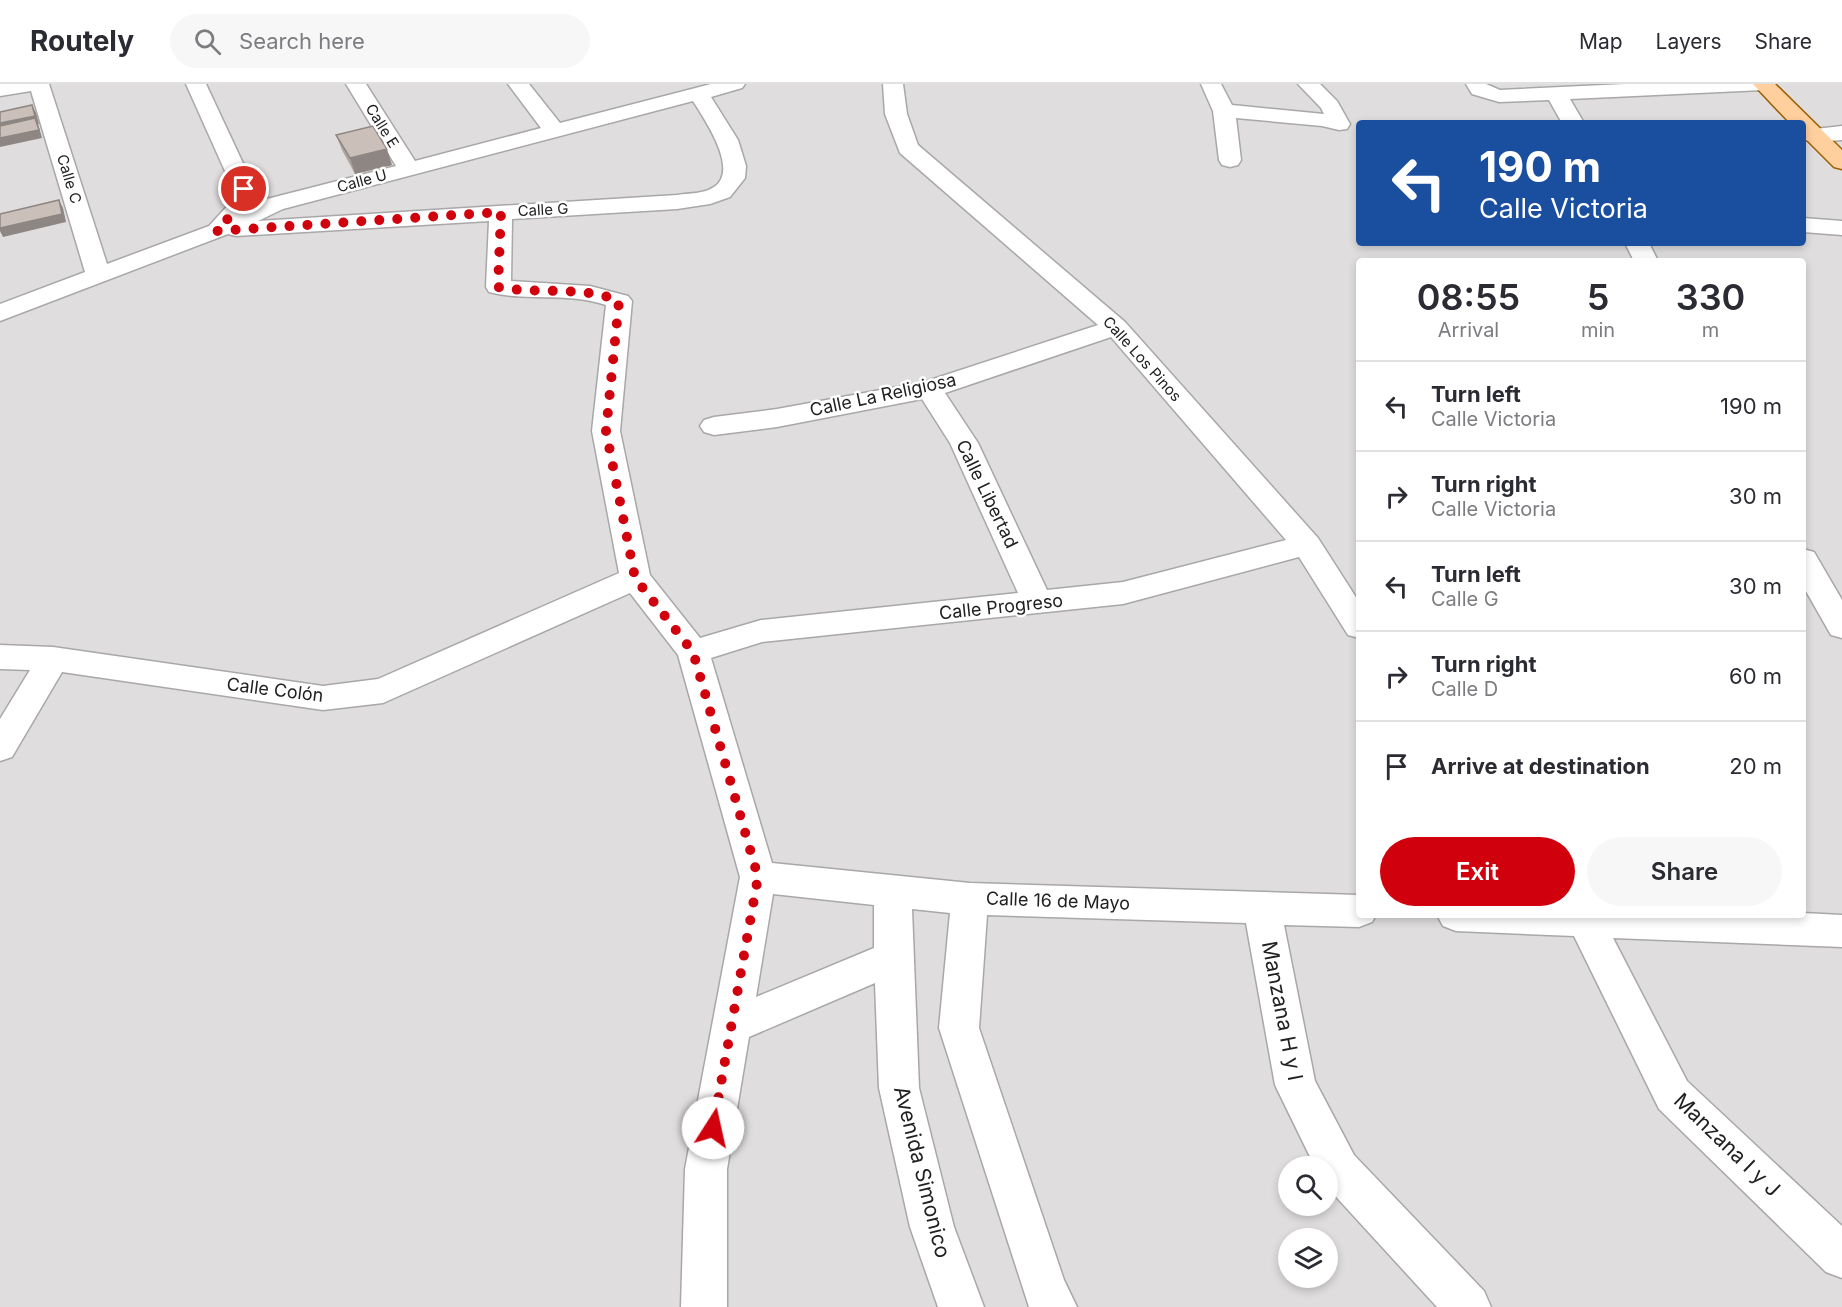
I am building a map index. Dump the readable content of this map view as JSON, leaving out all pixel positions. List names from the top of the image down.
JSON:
{
  "streets": {
    "street": [
      "Calle E",
      "Calle C",
      "Calle U",
      "Calle G",
      "Calle Los Pinos",
      "Calle La Religiosa",
      "Calle Libertad",
      "Calle Progreso",
      "Calle Colón",
      "Calle 16 de Mayo",
      "Manzana H y I",
      "Manzana I y J",
      "Avenida Simonico"
    ]
  },
  "crossings": [
    ["Calle E", "Calle U"],
    ["Calle C", "Calle U"],
    ["Calle U", "Calle G"],
    ["Calle Los Pinos", "Calle La Religiosa"],
    ["Calle Los Pinos", "Calle Progreso"],
    ["Calle La Religiosa", "Calle Libertad"],
    ["Calle Libertad", "Calle Progreso"],
    ["Calle 16 de Mayo", "Manzana H y I"],
    ["Calle 16 de Mayo", "Avenida Simonico"]
  ],
  "page": {
    "header": "Routely",
    "search": "Search here",
    "nav": ["Map", "Layers", "Share"],
    "turn": ["190 m", "Calle Victoria"],
    "eta": [
      "08:55",
      "Arrival",
      "5",
      "min",
      "330",
      "m"
    ],
    "list": [
      {
        "name": "Turn left",
        "note": "Calle Victoria",
        "value": "190 m"
      },
      {
        "name": "Turn right",
        "note": "Calle Victoria",
        "value": "30 m"
      },
      {
        "name": "Turn left",
        "note": "Calle G",
        "value": "30 m"
      },
      {
        "name": "Turn right",
        "note": "Calle D",
        "value": "60 m"
      },
      {
        "name": "Arrive at destination",
        "value": "20 m"
      }
    ],
    "buttons": ["Exit", "Share"]
  }
}
